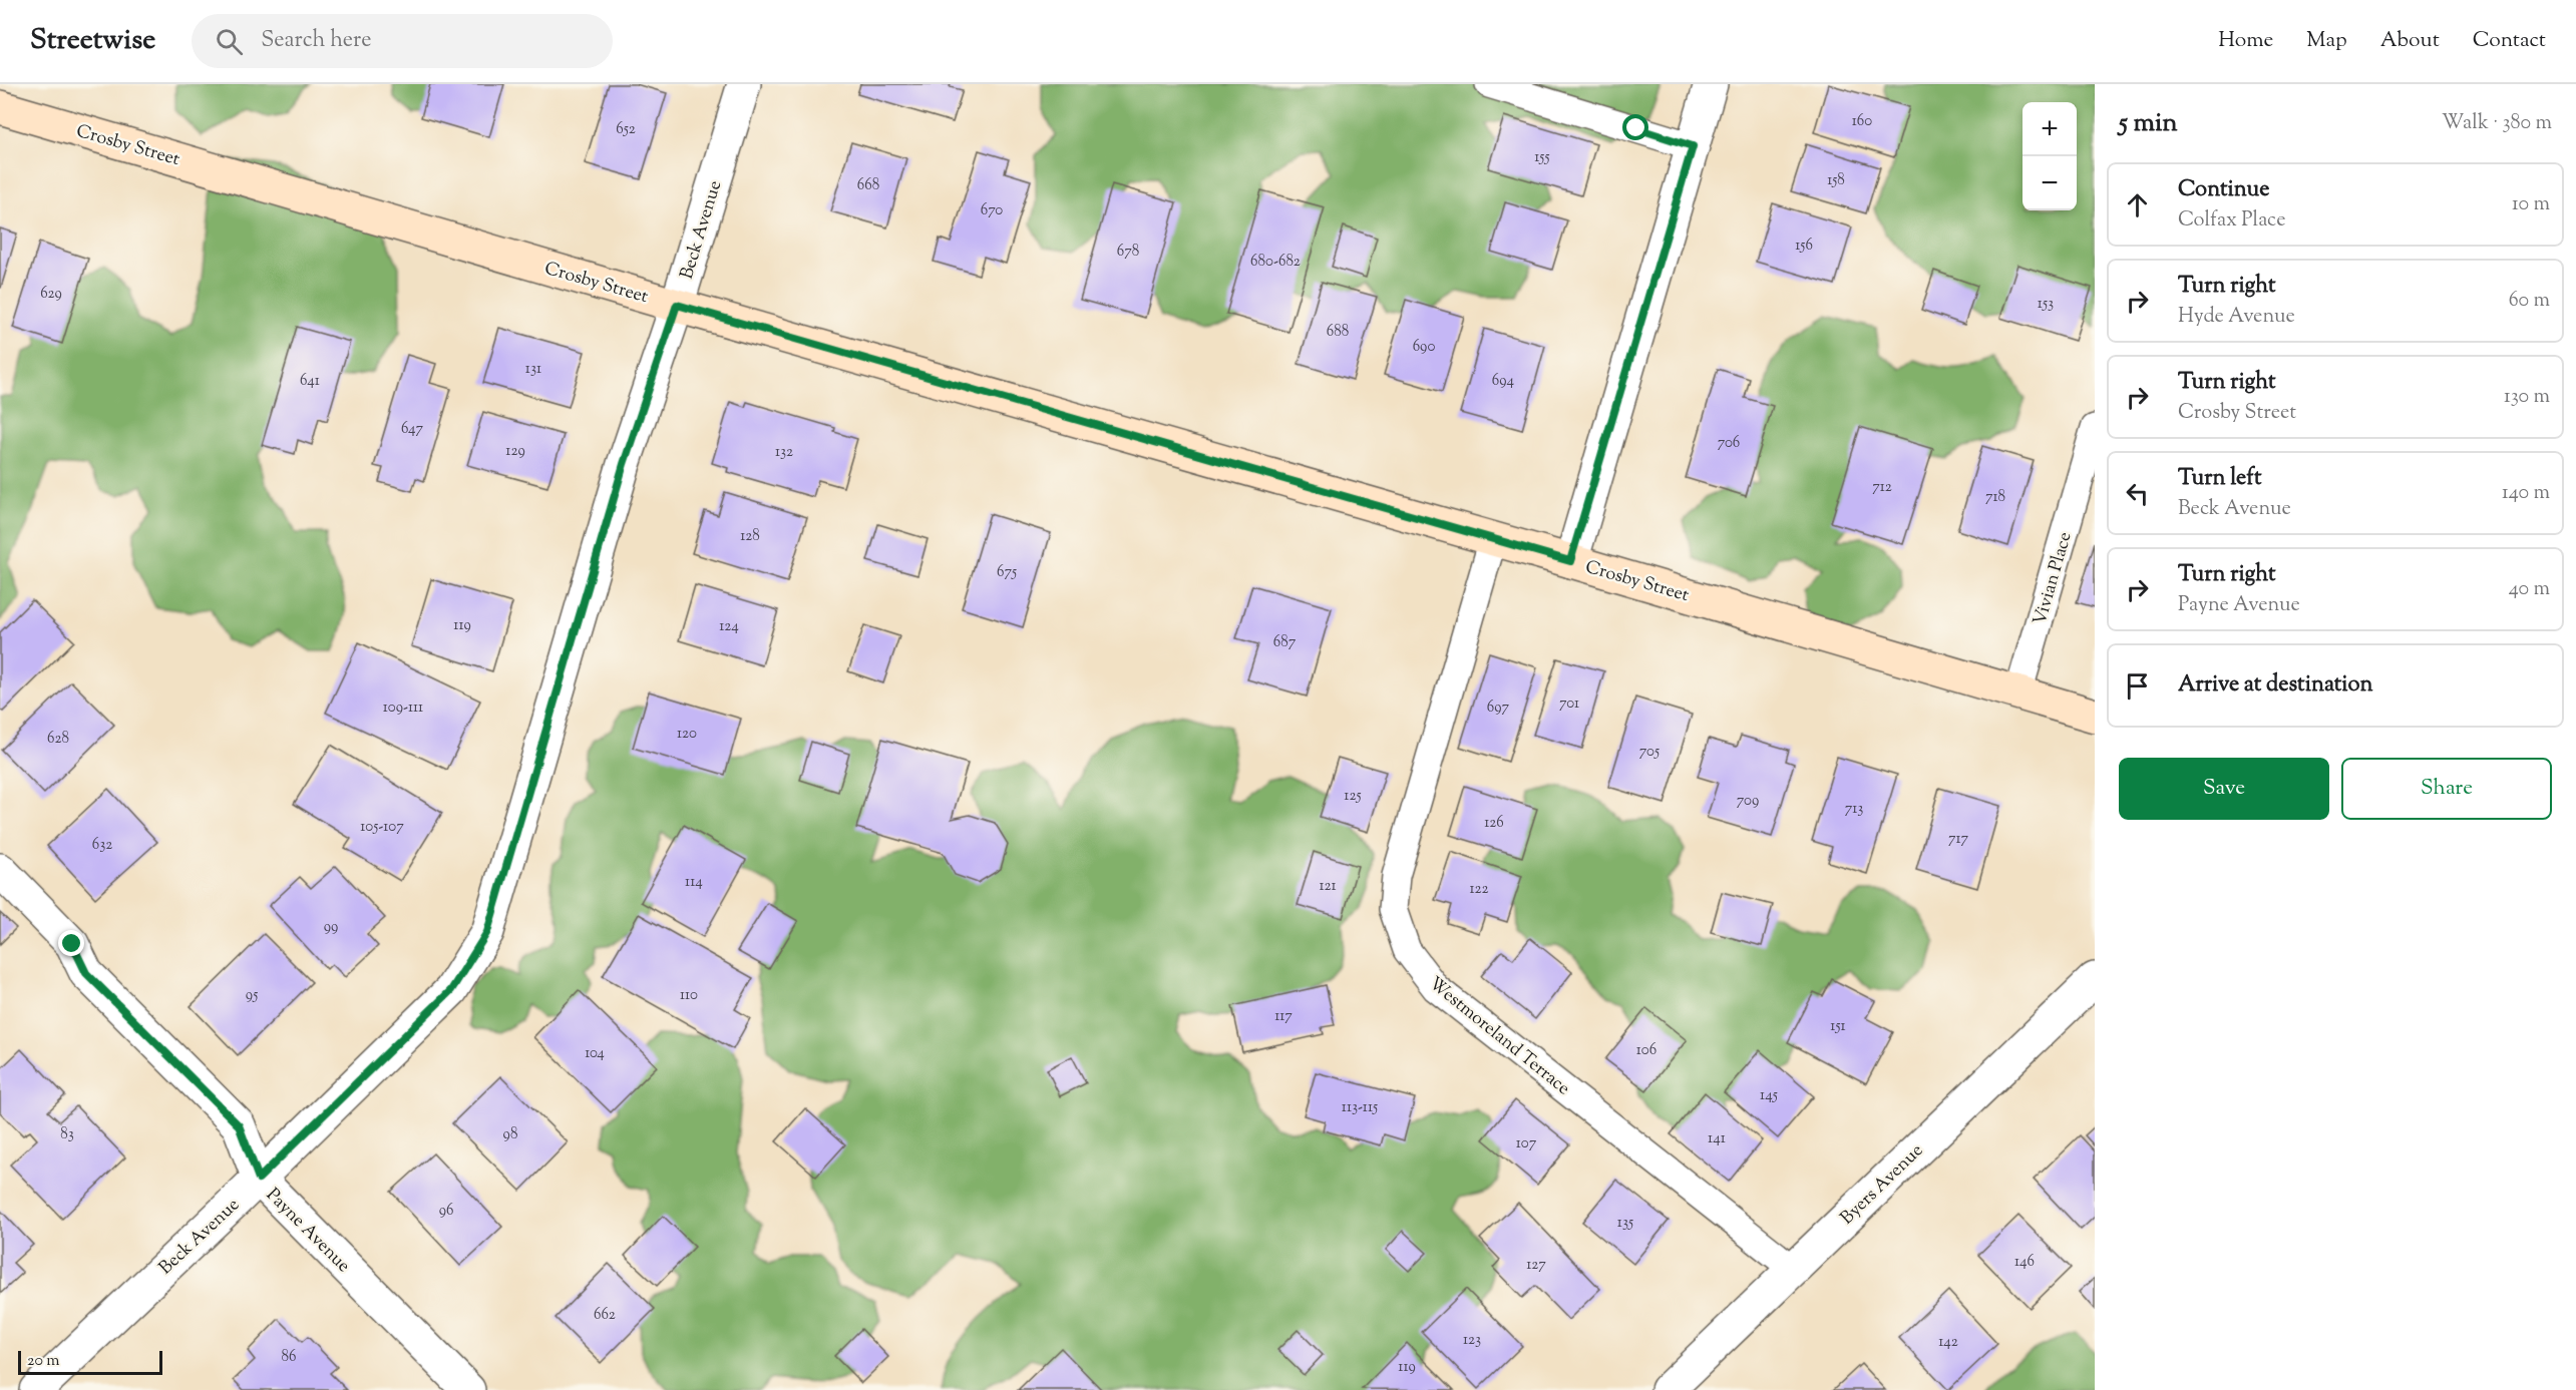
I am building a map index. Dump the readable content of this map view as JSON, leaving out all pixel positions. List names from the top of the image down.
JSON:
{
  "streets": {
    "street": [
      "Crosby Street",
      "Beck Avenue",
      "Byers Avenue",
      "Payne Avenue"
    ],
    "lane": ["Vivian Place", "Westmoreland Terrace"]
  },
  "crossings": [
    ["Crosby Street", "Beck Avenue"],
    ["Crosby Street", "Vivian Place"],
    ["Crosby Street", "Westmoreland Terrace"],
    ["Beck Avenue", "Payne Avenue"],
    ["Westmoreland Terrace", "Byers Avenue"]
  ],
  "house_numbers": [
    "160",
    "652",
    "155",
    "158",
    "668",
    "670",
    "156",
    "678",
    "680-682",
    "629",
    "153",
    "688",
    "690",
    "131",
    "641",
    "694",
    "647",
    "706",
    "129",
    "132",
    "712",
    "718",
    "128",
    "675",
    "119",
    "124",
    "687",
    "701",
    "109-111",
    "697",
    "120",
    "628",
    "705",
    "125",
    "709",
    "713",
    "126",
    "105-107",
    "717",
    "632",
    "114",
    "121",
    "122",
    "99",
    "95",
    "110",
    "117",
    "151",
    "106",
    "104",
    "145",
    "113-115",
    "83",
    "98",
    "141",
    "107",
    "96",
    "135",
    "146",
    "127",
    "662",
    "123",
    "142",
    "86",
    "119"
  ],
  "scale_bar": "20 m",
  "page": {
    "header": "Streetwise",
    "search": "Search here",
    "nav": [
      "Home",
      "Map",
      "About",
      "Contact"
    ],
    "heading": ["5 min", "Walk · 380 m"],
    "map_buttons": ["+", "−"],
    "list": [
      ["Continue", "Colfax Place", "10 m"],
      ["Turn right", "Hyde Avenue", "60 m"],
      ["Turn right", "Crosby Street", "130 m"],
      ["Turn left", "Beck Avenue", "140 m"],
      ["Turn right", "Payne Avenue", "40 m"],
      "Arrive at destination"
    ],
    "buttons": ["Save", "Share"],
    "scale": "20 m"
  }
}
